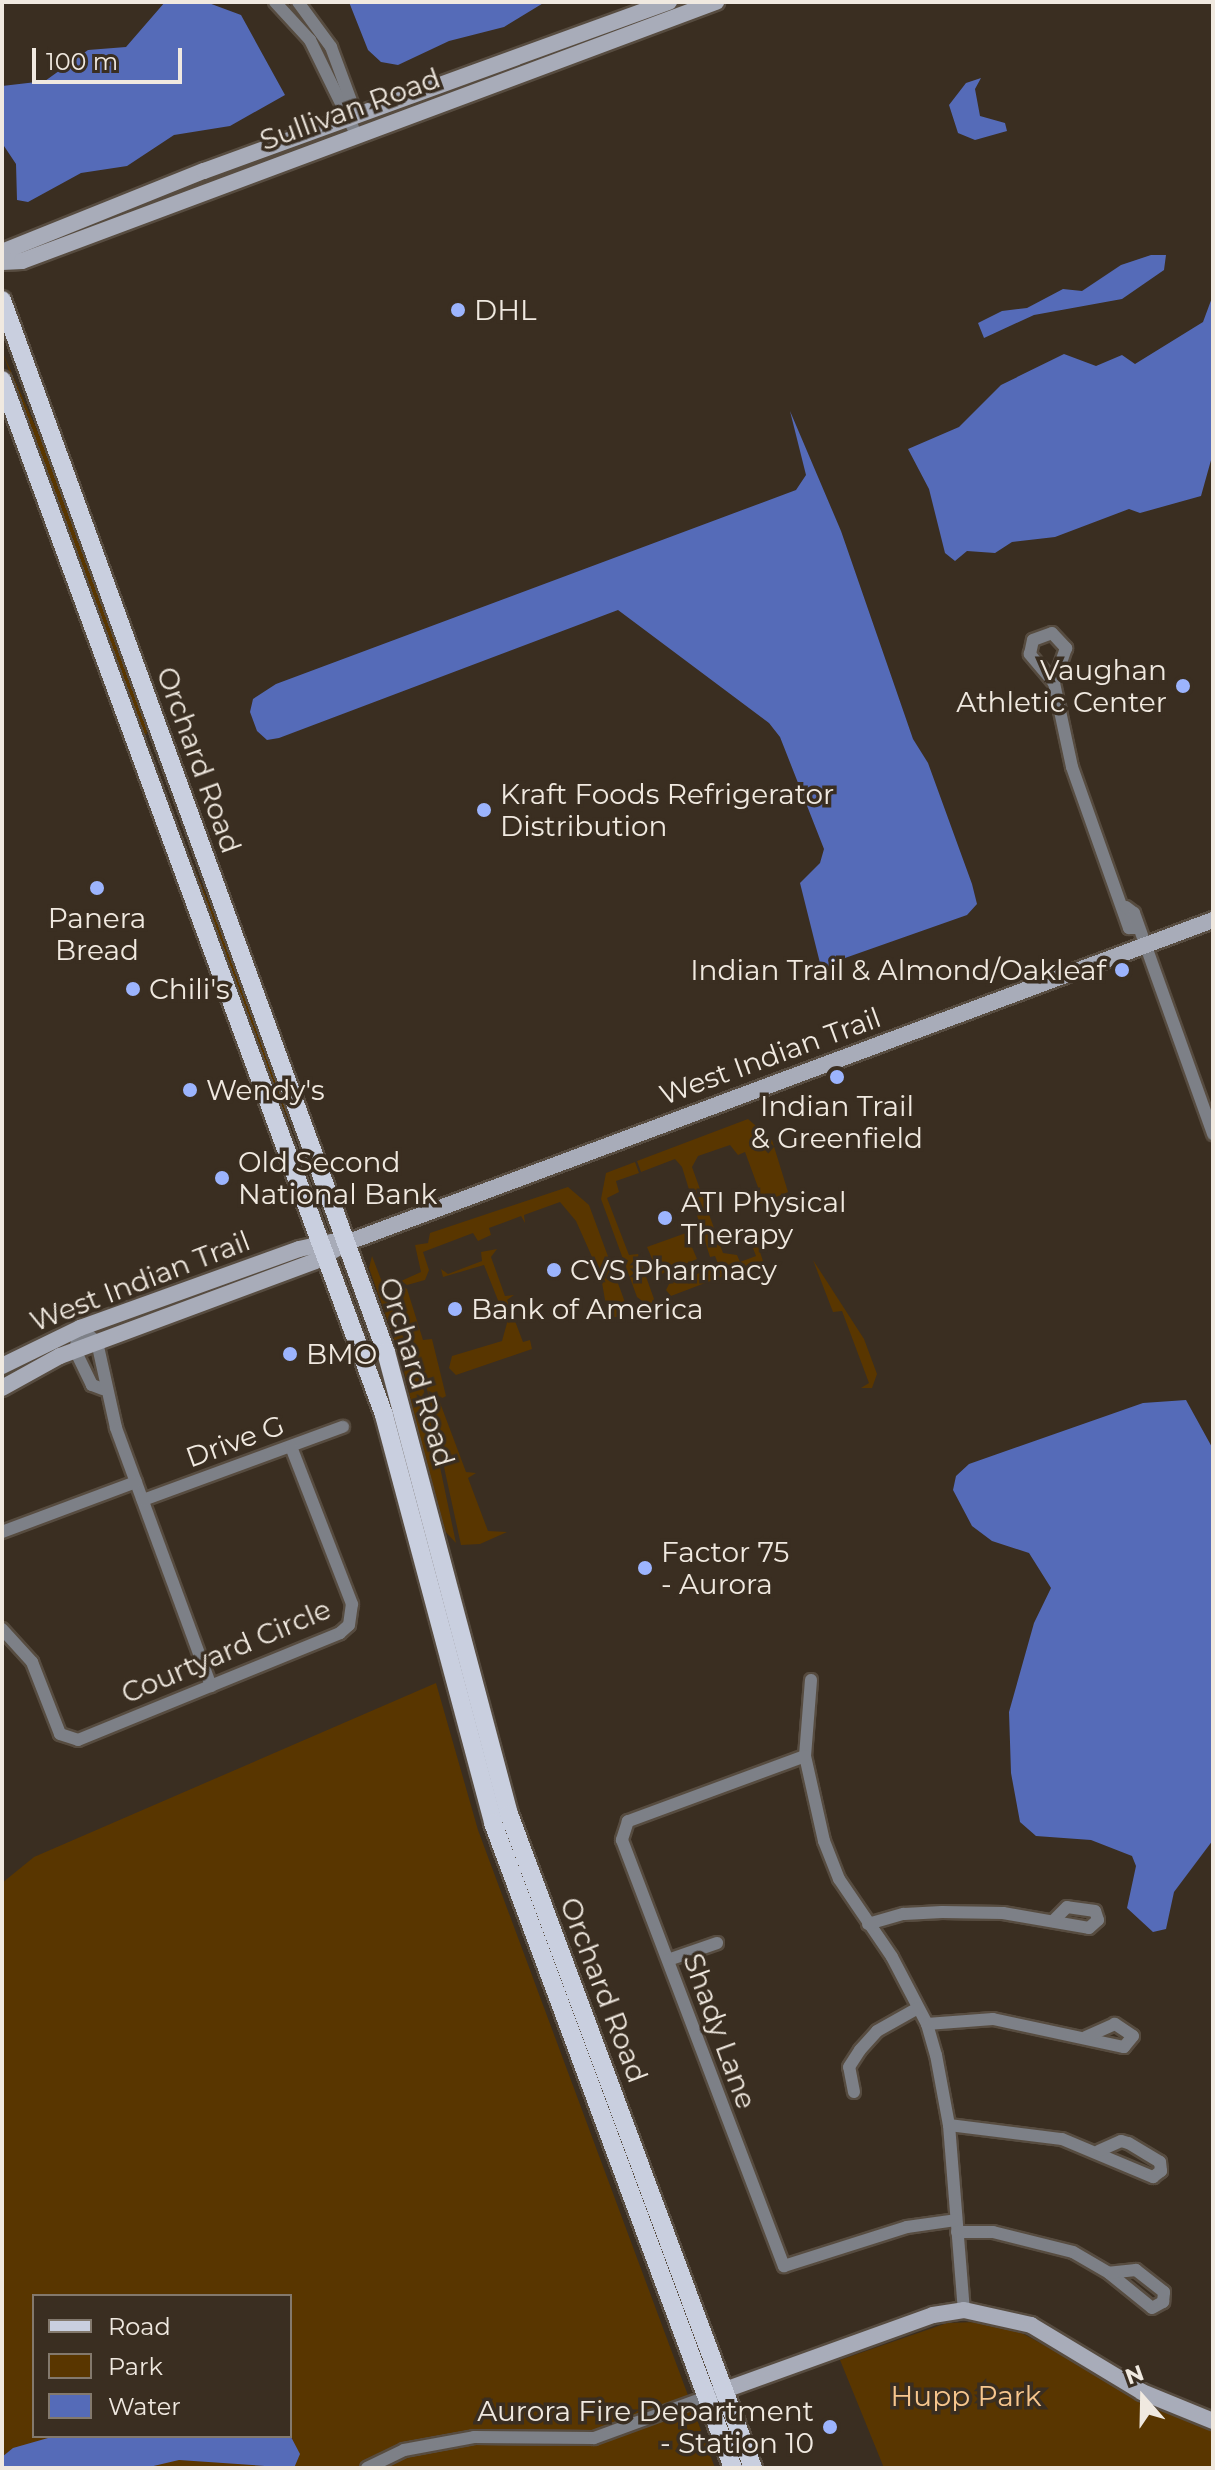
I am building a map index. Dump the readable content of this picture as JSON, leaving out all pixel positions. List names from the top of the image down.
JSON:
{
  "streets": {
    "main road": ["Orchard Road"],
    "street": [
      "Sullivan Road",
      "West Indian Trail",
      "Drive G",
      "Courtyard Circle",
      "Shady Lane"
    ]
  },
  "crossings": [
    ["Orchard Road", "West Indian Trail"],
    ["Drive G", "Courtyard Circle"]
  ],
  "parks": ["Hupp Park"],
  "places": [
    "DHL",
    "Vaughan Athletic Center",
    "Kraft Foods Refrigerator Distribution",
    "Panera Bread",
    "Indian Trail & Almond/Oakleaf",
    "Chili's",
    "Indian Trail & Greenfield",
    "Wendy's",
    "Old Second National Bank",
    "ATI Physical Therapy",
    "CVS Pharmacy",
    "Bank of America",
    "BMO",
    "Factor 75 - Aurora",
    "Aurora Fire Department - Station 10"
  ],
  "legend": ["Road", "Park", "Water"],
  "scale_bar": "100 m",
  "north": "top"
}
